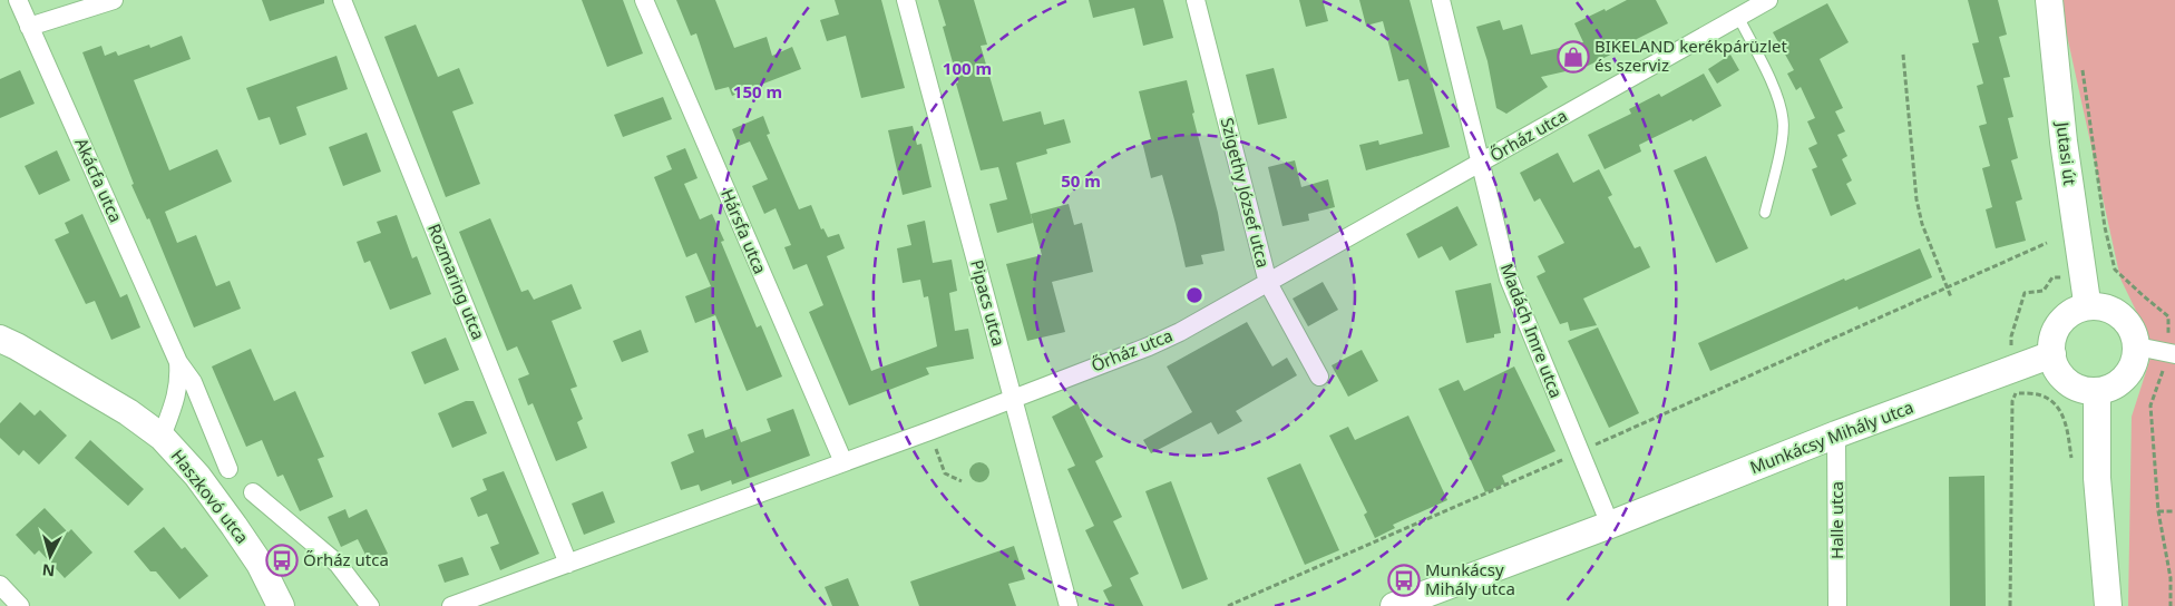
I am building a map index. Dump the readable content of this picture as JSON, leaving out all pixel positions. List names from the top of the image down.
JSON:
{
  "streets": {
    "street": [
      "Őrház utca",
      "Jutasi út",
      "Akácfa utca",
      "Szigethy József utca",
      "Hársfa utca",
      "Rozmaring utca",
      "Pipacs utca",
      "Madách Imre utca",
      "Munkácsy Mihály utca",
      "Haszkovó utca",
      "Halle utca"
    ]
  },
  "crossings": [
    ["Őrház utca", "Szigethy József utca"],
    ["Őrház utca", "Hársfa utca"],
    ["Őrház utca", "Rozmaring utca"],
    ["Őrház utca", "Pipacs utca"],
    ["Őrház utca", "Madách Imre utca"],
    ["Jutasi út", "Munkácsy Mihály utca"],
    ["Akácfa utca", "Haszkovó utca"],
    ["Madách Imre utca", "Munkácsy Mihály utca"],
    ["Munkácsy Mihály utca", "Halle utca"]
  ],
  "places": {
    "shop": ["BIKELAND kerékpárüzlet és szerviz"],
    "bus stop": ["Őrház utca", "Munkácsy Mihály utca"]
  },
  "north": "bottom",
  "rings": ["100 m", "150 m", "50 m"]
}
